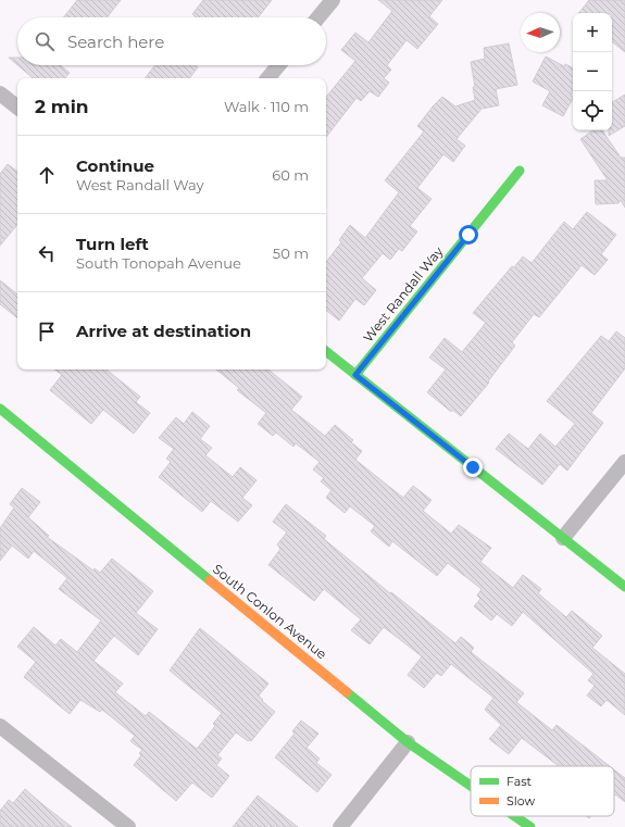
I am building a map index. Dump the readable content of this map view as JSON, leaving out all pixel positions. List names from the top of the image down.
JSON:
{
  "streets": {
    "street": ["West Randall Way", "South Conlon Avenue"]
  },
  "legend": ["Fast", "Slow"],
  "north": "left",
  "page": {
    "map_buttons": ["+", "−"],
    "search": "Search here",
    "heading": ["2 min", "Walk · 110 m"],
    "list": [
      ["Continue", "West Randall Way", "60 m"],
      ["Turn left", "South Tonopah Avenue", "50 m"],
      "Arrive at destination"
    ]
  }
}
